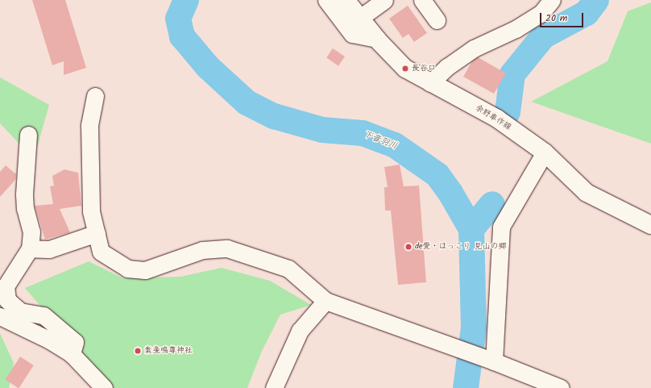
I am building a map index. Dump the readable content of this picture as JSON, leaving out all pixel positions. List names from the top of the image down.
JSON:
{
  "streets": {
    "main road": ["余野車作線"]
  },
  "water": ["下音羽川"],
  "places": ["長谷口", "de愛・ほっこり 見山の郷", "素戔嗚尊神社"],
  "scale_bar": "20 m"
}
